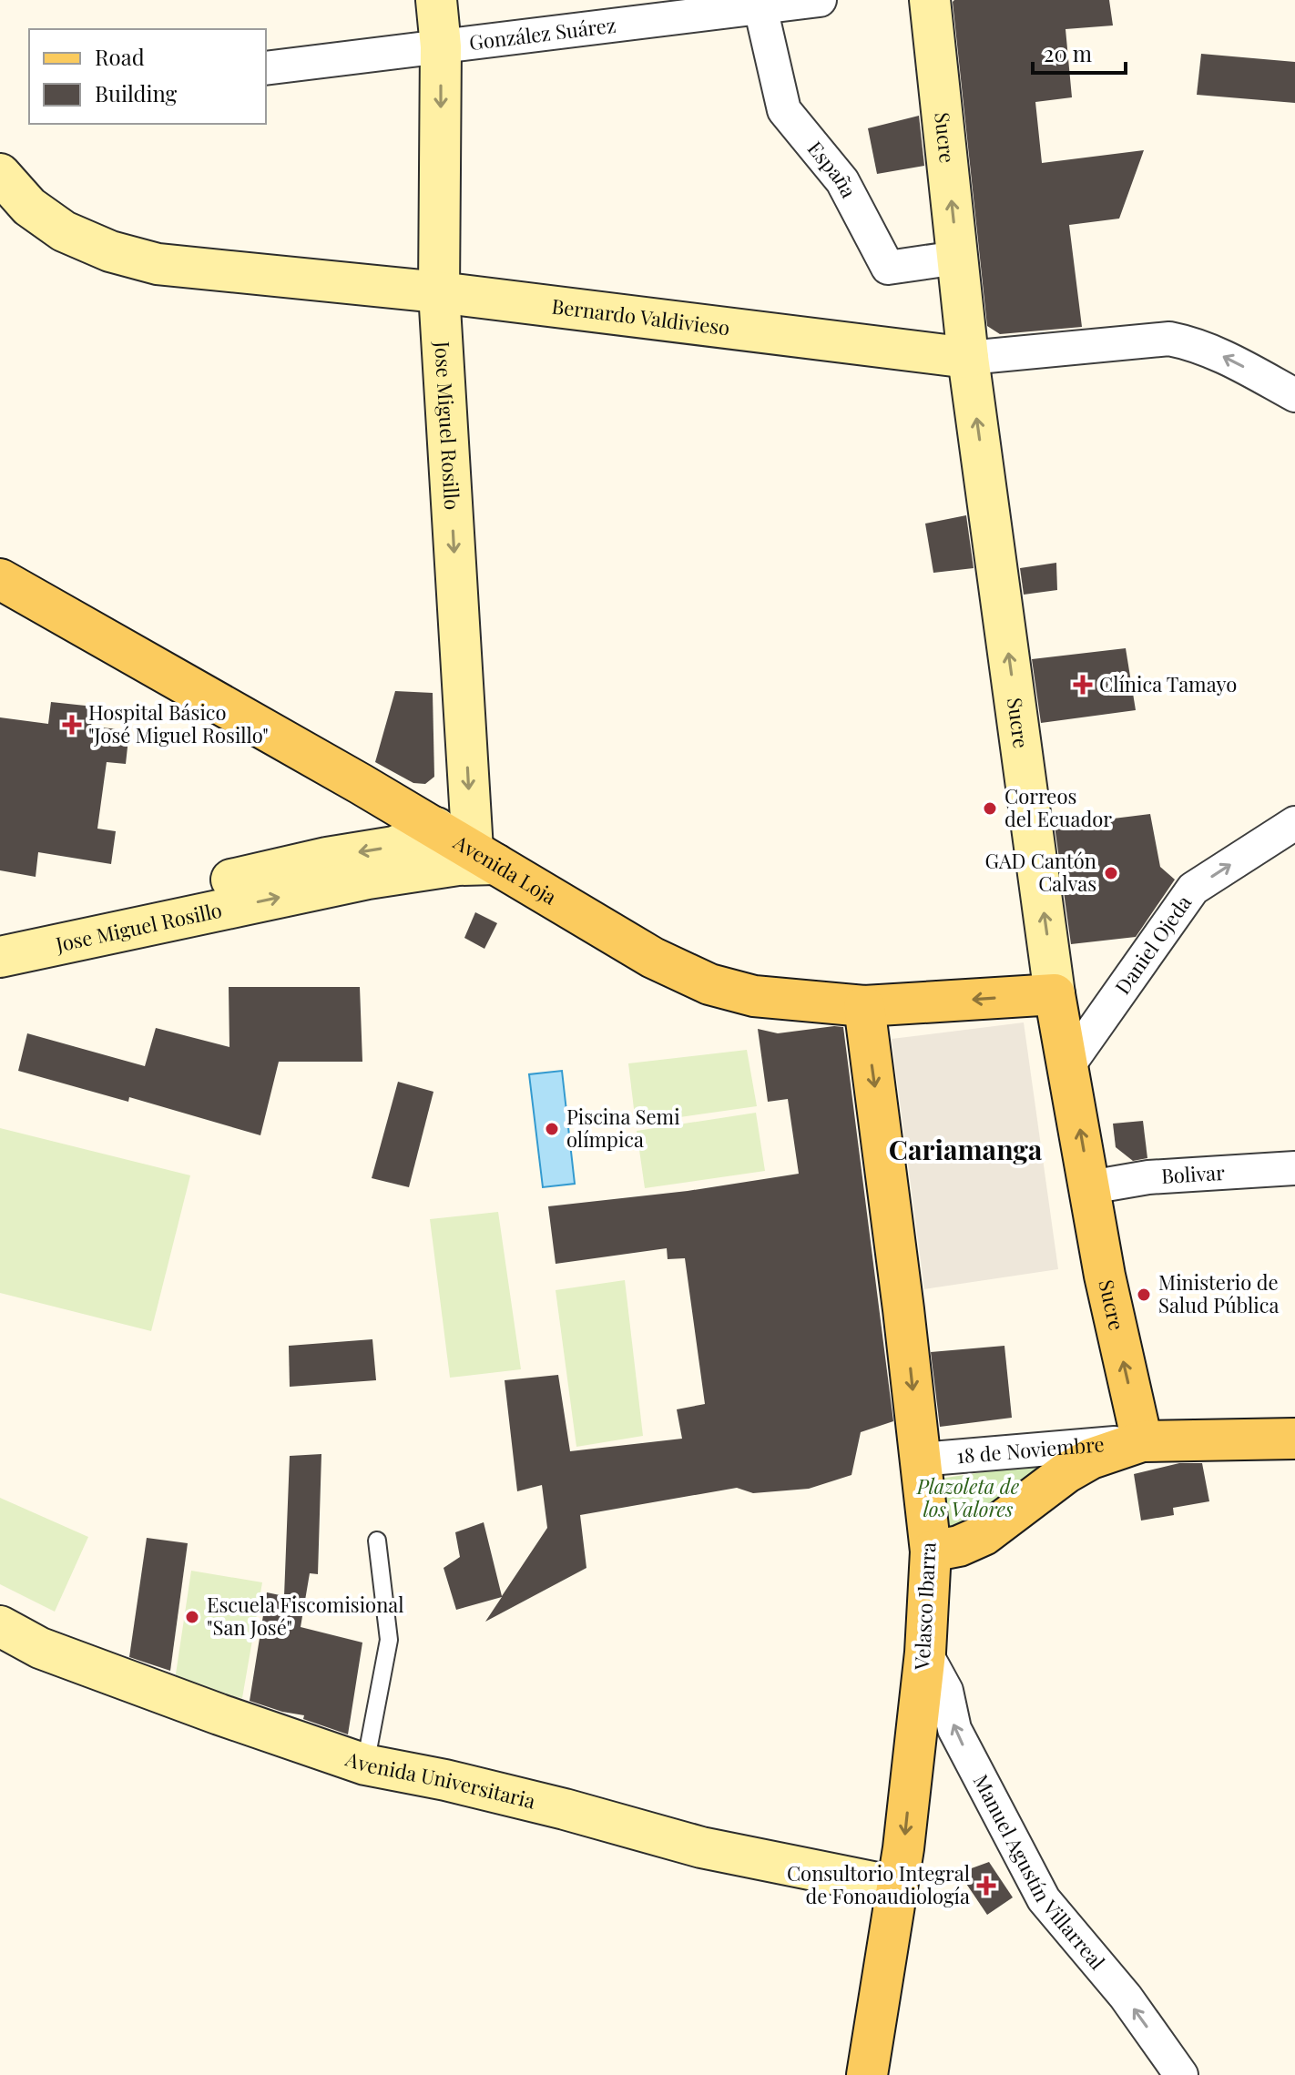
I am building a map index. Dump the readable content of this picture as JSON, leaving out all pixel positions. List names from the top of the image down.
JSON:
{
  "streets": {
    "main road": [
      "Sucre",
      "Avenida Loja",
      "18 de Noviembre",
      "Velasco Ibarra"
    ],
    "street": [
      "González Suárez",
      "España",
      "Bernardo Valdivieso",
      "Jose Miguel Rosillo",
      "Daniel Ojeda",
      "Bolivar",
      "Avenida Universitaria",
      "Manuel Agustín Villarreal"
    ]
  },
  "crossings": [
    ["González Suárez", "España"],
    ["González Suárez", "Jose Miguel Rosillo"],
    ["Sucre", "España"],
    ["Sucre", "Bernardo Valdivieso"],
    ["Sucre", "Avenida Loja"],
    ["Sucre", "Daniel Ojeda"],
    ["Sucre", "Bolivar"],
    ["Sucre", "18 de Noviembre"],
    ["Bernardo Valdivieso", "Jose Miguel Rosillo"],
    ["Jose Miguel Rosillo", "Avenida Loja"],
    ["Avenida Loja", "Velasco Ibarra"],
    ["18 de Noviembre", "Velasco Ibarra"],
    ["Velasco Ibarra", "Avenida Universitaria"],
    ["Velasco Ibarra", "Manuel Agustín Villarreal"]
  ],
  "one_way": [
    "Sucre",
    "Daniel Ojeda",
    "Velasco Ibarra",
    "Manuel Agustín Villarreal"
  ],
  "districts": ["Cariamanga"],
  "parks": ["Plazoleta de los Valores"],
  "places": {
    "health": ["Clínica Tamayo", "Hospital Básico \"José Miguel Rosillo\"", "Consultorio Integral de Fonoaudiología"],
    "other": [
      "Correos del Ecuador",
      "GAD Cantón Calvas",
      "Piscina Semi olímpica",
      "Ministerio de Salud Pública",
      "Escuela Fiscomisional \"San José\""
    ]
  },
  "legend": ["Road", "Building"],
  "scale_bar": "20 m"
}
